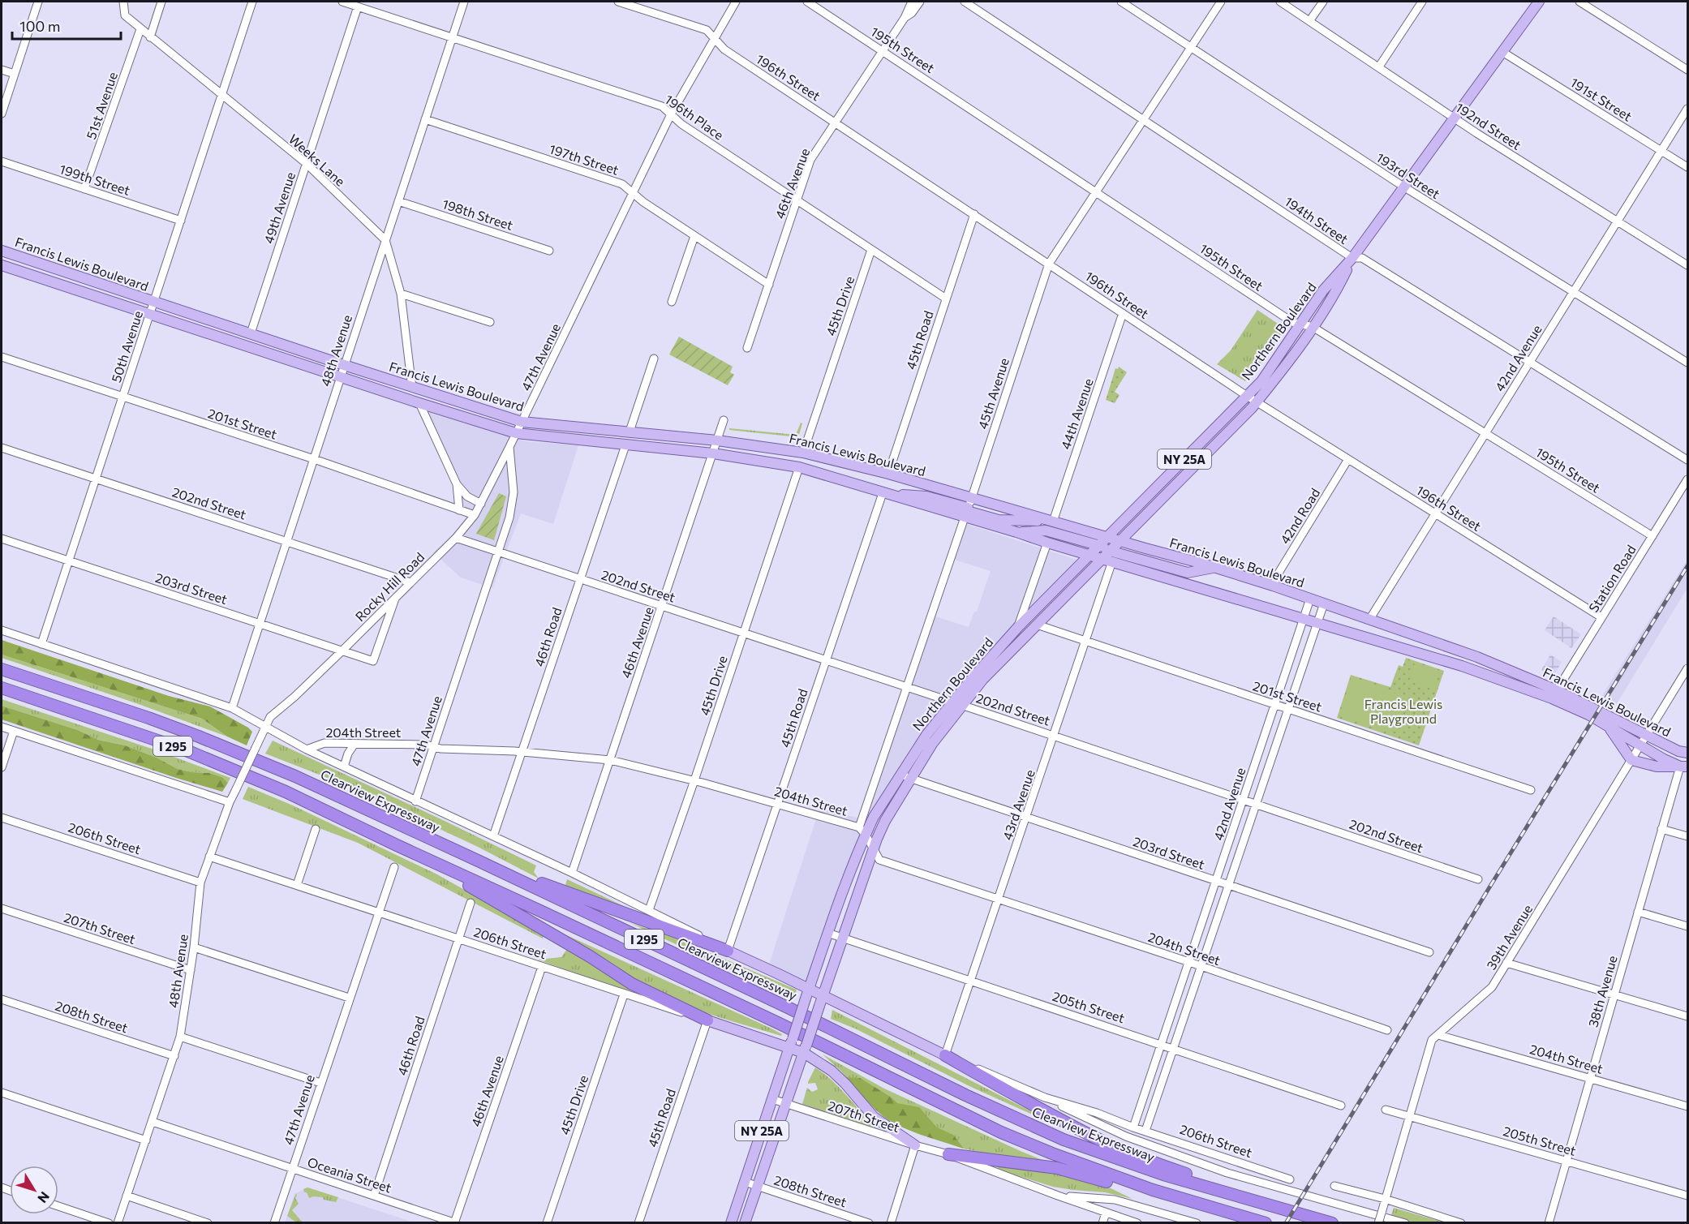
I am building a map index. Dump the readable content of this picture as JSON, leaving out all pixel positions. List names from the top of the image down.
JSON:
{
  "streets": {
    "highway": ["I 295", "Clearview Expressway"],
    "main road": [
      "Francis Lewis Boulevard",
      "Northern Boulevard",
      "NY 25A",
      "206th Street"
    ],
    "street": [
      "195th Street",
      "196th Street",
      "191st Street",
      "51st Avenue",
      "196th Place",
      "192nd Street",
      "197th Street",
      "Weeks Lane",
      "193rd Street",
      "199th Street",
      "46th Avenue",
      "49th Avenue",
      "198th Street",
      "194th Street",
      "45th Drive",
      "45th Road",
      "50th Avenue",
      "48th Avenue",
      "47th Avenue",
      "42nd Avenue",
      "45th Avenue",
      "44th Avenue",
      "201st Street",
      "202nd Street",
      "42nd Road",
      "Station Road",
      "Rocky Hill Road",
      "203rd Street",
      "46th Road",
      "204th Street",
      "43rd Avenue",
      "207th Street",
      "39th Avenue",
      "38th Avenue",
      "205th Street",
      "208th Street",
      "Oceania Street"
    ]
  },
  "crossings": [
    ["195th Street", "46th Avenue"],
    ["195th Street", "Northern Boulevard"],
    ["195th Street", "42nd Avenue"],
    ["195th Street", "45th Avenue"],
    ["195th Street", "Station Road"],
    ["196th Street", "46th Avenue"],
    ["196th Street", "Northern Boulevard"],
    ["196th Street", "45th Road"],
    ["196th Street", "47th Avenue"],
    ["196th Street", "42nd Avenue"],
    ["196th Street", "45th Avenue"],
    ["196th Street", "44th Avenue"],
    ["196th Street", "42nd Road"],
    ["196th Street", "Station Road"],
    ["191st Street", "Northern Boulevard"],
    ["191st Street", "42nd Avenue"],
    ["51st Avenue", "Weeks Lane"],
    ["51st Avenue", "199th Street"],
    ["196th Place", "46th Avenue"],
    ["196th Place", "49th Avenue"],
    ["196th Place", "45th Drive"],
    ["196th Place", "45th Road"],
    ["196th Place", "48th Avenue"],
    ["196th Place", "47th Avenue"],
    ["192nd Street", "Northern Boulevard"],
    ["192nd Street", "42nd Avenue"],
    ["197th Street", "46th Avenue"],
    ["197th Street", "48th Avenue"],
    ["197th Street", "47th Avenue"],
    ["Weeks Lane", "49th Avenue"],
    ["Weeks Lane", "Francis Lewis Boulevard"],
    ["Weeks Lane", "50th Avenue"],
    ["Weeks Lane", "48th Avenue"],
    ["193rd Street", "Northern Boulevard"],
    ["193rd Street", "42nd Avenue"],
    ["193rd Street", "45th Avenue"],
    ["199th Street", "50th Avenue"],
    ["46th Avenue", "Francis Lewis Boulevard"],
    ["46th Avenue", "202nd Street"],
    ["46th Avenue", "204th Street"],
    ["46th Avenue", "Clearview Expressway"],
    ["46th Avenue", "206th Street"],
    ["46th Avenue", "Oceania Street"],
    ["49th Avenue", "Francis Lewis Boulevard"],
    ["198th Street", "48th Avenue"],
    ["194th Street", "Northern Boulevard"],
    ["194th Street", "42nd Avenue"],
    ["194th Street", "45th Avenue"],
    ["Francis Lewis Boulevard", "45th Drive"],
    ["Francis Lewis Boulevard", "Northern Boulevard"],
    ["Francis Lewis Boulevard", "45th Road"],
    ["Francis Lewis Boulevard", "50th Avenue"],
    ["Francis Lewis Boulevard", "48th Avenue"],
    ["Francis Lewis Boulevard", "47th Avenue"],
    ["Francis Lewis Boulevard", "42nd Avenue"],
    ["Francis Lewis Boulevard", "45th Avenue"],
    ["Francis Lewis Boulevard", "44th Avenue"],
    ["Francis Lewis Boulevard", "42nd Road"],
    ["Francis Lewis Boulevard", "Station Road"],
    ["Francis Lewis Boulevard", "46th Road"],
    ["Francis Lewis Boulevard", "43rd Avenue"],
    ["Francis Lewis Boulevard", "39th Avenue"],
    ["Francis Lewis Boulevard", "38th Avenue"],
    ["45th Drive", "202nd Street"],
    ["45th Drive", "204th Street"],
    ["45th Drive", "Clearview Expressway"],
    ["45th Drive", "206th Street"],
    ["Northern Boulevard", "45th Avenue"],
    ["Northern Boulevard", "201st Street"],
    ["Northern Boulevard", "202nd Street"],
    ["Northern Boulevard", "203rd Street"],
    ["Northern Boulevard", "204th Street"],
    ["Northern Boulevard", "Clearview Expressway"],
    ["Northern Boulevard", "43rd Avenue"],
    ["Northern Boulevard", "206th Street"],
    ["Northern Boulevard", "207th Street"],
    ["Northern Boulevard", "205th Street"],
    ["Northern Boulevard", "208th Street"],
    ["45th Road", "202nd Street"],
    ["45th Road", "204th Street"],
    ["45th Road", "Clearview Expressway"],
    ["45th Road", "206th Street"],
    ["50th Avenue", "201st Street"],
    ["50th Avenue", "202nd Street"],
    ["50th Avenue", "203rd Street"],
    ["50th Avenue", "Clearview Expressway"],
    ["48th Avenue", "201st Street"],
    ["48th Avenue", "202nd Street"],
    ["48th Avenue", "Rocky Hill Road"],
    ["48th Avenue", "203rd Street"],
    ["48th Avenue", "Clearview Expressway"],
    ["48th Avenue", "206th Street"],
    ["48th Avenue", "207th Street"],
    ["48th Avenue", "208th Street"],
    ["48th Avenue", "Oceania Street"],
    ["47th Avenue", "202nd Street"],
    ["47th Avenue", "Rocky Hill Road"],
    ["47th Avenue", "204th Street"],
    ["47th Avenue", "Clearview Expressway"],
    ["47th Avenue", "206th Street"],
    ["47th Avenue", "Oceania Street"],
    ["42nd Avenue", "201st Street"],
    ["42nd Avenue", "202nd Street"],
    ["42nd Avenue", "203rd Street"],
    ["42nd Avenue", "204th Street"],
    ["42nd Avenue", "Clearview Expressway"],
    ["42nd Avenue", "206th Street"],
    ["42nd Avenue", "205th Street"],
    ["45th Avenue", "202nd Street"],
    ["45th Avenue", "204th Street"],
    ["201st Street", "Rocky Hill Road"],
    ["201st Street", "43rd Avenue"],
    ["202nd Street", "Rocky Hill Road"],
    ["202nd Street", "46th Road"],
    ["202nd Street", "43rd Avenue"],
    ["Rocky Hill Road", "203rd Street"],
    ["Rocky Hill Road", "Clearview Expressway"],
    ["203rd Street", "43rd Avenue"],
    ["46th Road", "204th Street"],
    ["46th Road", "Clearview Expressway"],
    ["46th Road", "206th Street"],
    ["46th Road", "Oceania Street"],
    ["204th Street", "Clearview Expressway"],
    ["204th Street", "43rd Avenue"],
    ["204th Street", "39th Avenue"],
    ["204th Street", "38th Avenue"],
    ["Clearview Expressway", "43rd Avenue"],
    ["Clearview Expressway", "206th Street"],
    ["43rd Avenue", "205th Street"],
    ["206th Street", "207th Street"],
    ["39th Avenue", "205th Street"],
    ["38th Avenue", "205th Street"]
  ],
  "parks": ["Francis Lewis Playground"],
  "scale_bar": "100 m",
  "north": "bottom right"
}
